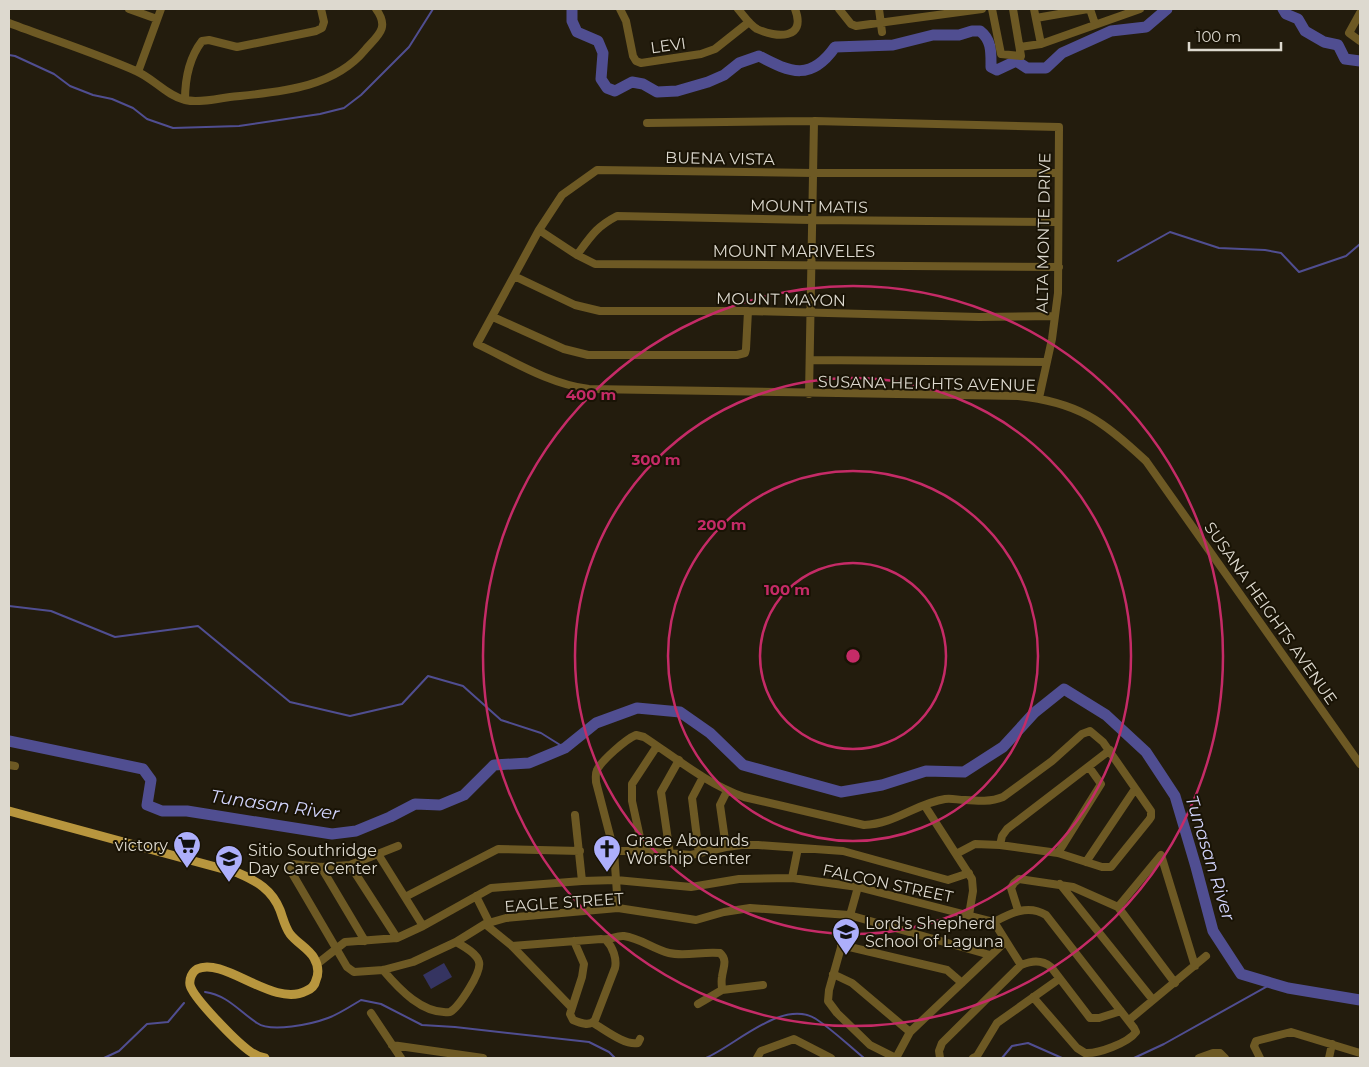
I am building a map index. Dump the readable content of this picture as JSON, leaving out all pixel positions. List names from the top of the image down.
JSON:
{
  "streets": {
    "street": [
      "LEVI",
      "BUENA VISTA",
      "MOUNT MATIS",
      "ALTA MONTE DRIVE",
      "MOUNT MARIVELES",
      "MOUNT MAYON",
      "SUSANA HEIGHTS AVENUE",
      "FALCON STREET",
      "EAGLE STREET"
    ]
  },
  "crossings": [
    ["BUENA VISTA", "ALTA MONTE DRIVE"],
    ["BUENA VISTA", "MOUNT MARIVELES"],
    ["BUENA VISTA", "MOUNT MAYON"],
    ["BUENA VISTA", "SUSANA HEIGHTS AVENUE"],
    ["MOUNT MATIS", "ALTA MONTE DRIVE"],
    ["MOUNT MATIS", "MOUNT MARIVELES"],
    ["ALTA MONTE DRIVE", "MOUNT MARIVELES"],
    ["ALTA MONTE DRIVE", "MOUNT MAYON"],
    ["ALTA MONTE DRIVE", "SUSANA HEIGHTS AVENUE"],
    ["FALCON STREET", "EAGLE STREET"]
  ],
  "water": ["Tunasan River"],
  "places": {
    "supermarket": ["victory"],
    "church": ["Grace Abounds Worship Center"],
    "school or university": ["Sitio Southridge Day Care Center", "Lord's Shepherd School of Laguna"]
  },
  "scale_bar": "100 m",
  "rings": [
    "400 m",
    "300 m",
    "200 m",
    "100 m"
  ]
}
